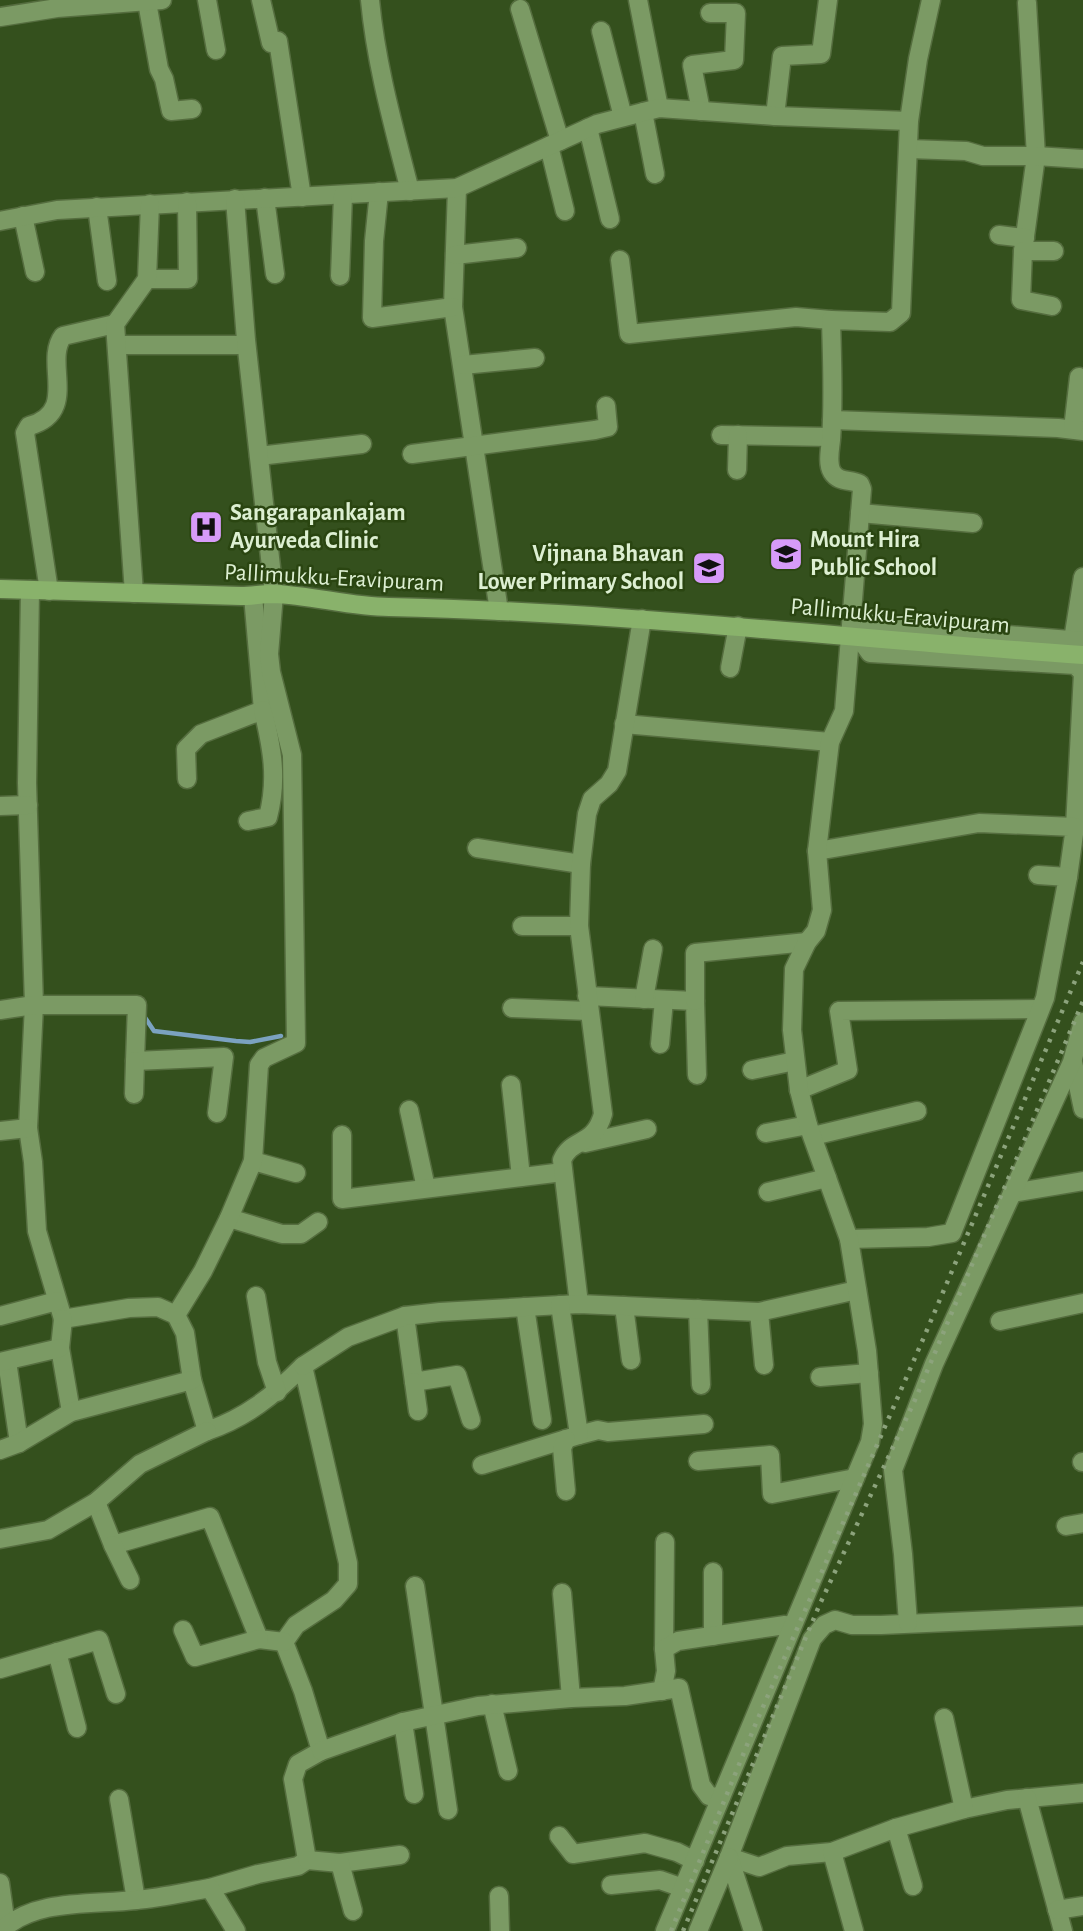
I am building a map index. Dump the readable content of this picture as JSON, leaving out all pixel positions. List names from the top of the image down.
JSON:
{
  "streets": {
    "main road": ["Pallimukku-Eravipuram"]
  },
  "places": {
    "hospital": ["Sangarapankajam Ayurveda Clinic"],
    "school or university": ["Mount Hira Public School", "Vijnana Bhavan Lower Primary School"]
  }
}
